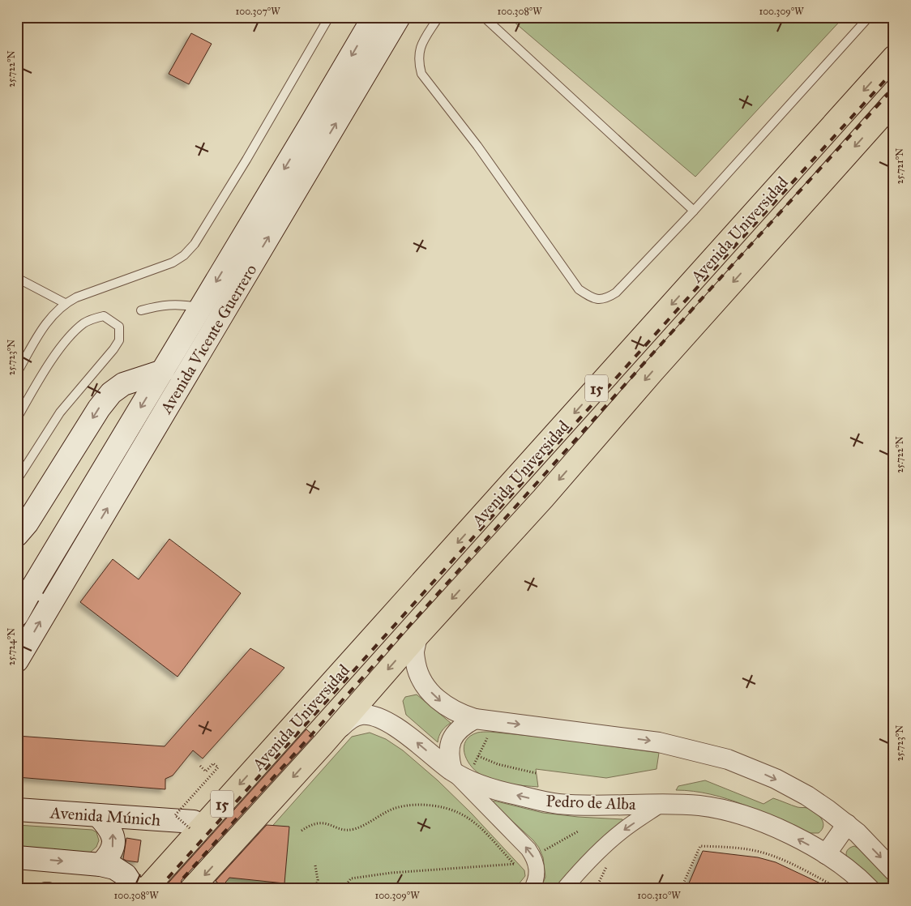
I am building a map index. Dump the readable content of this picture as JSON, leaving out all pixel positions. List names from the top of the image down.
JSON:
{
  "streets": {
    "highway": ["Avenida Universidad", "15"],
    "main road": ["Avenida Vicente Guerrero", "Avenida Múnich"],
    "street": ["Pedro de Alba"]
  },
  "crossings": [
    ["Avenida Universidad", "Pedro de Alba"]
  ],
  "one_way": ["Avenida Universidad"],
  "coordinates": [
    "100.307°W",
    "100.308°W",
    "100.309°W",
    "25.722°N",
    "25.721°N",
    "25.723°N",
    "25.724°N",
    "100.310°W"
  ]
}
